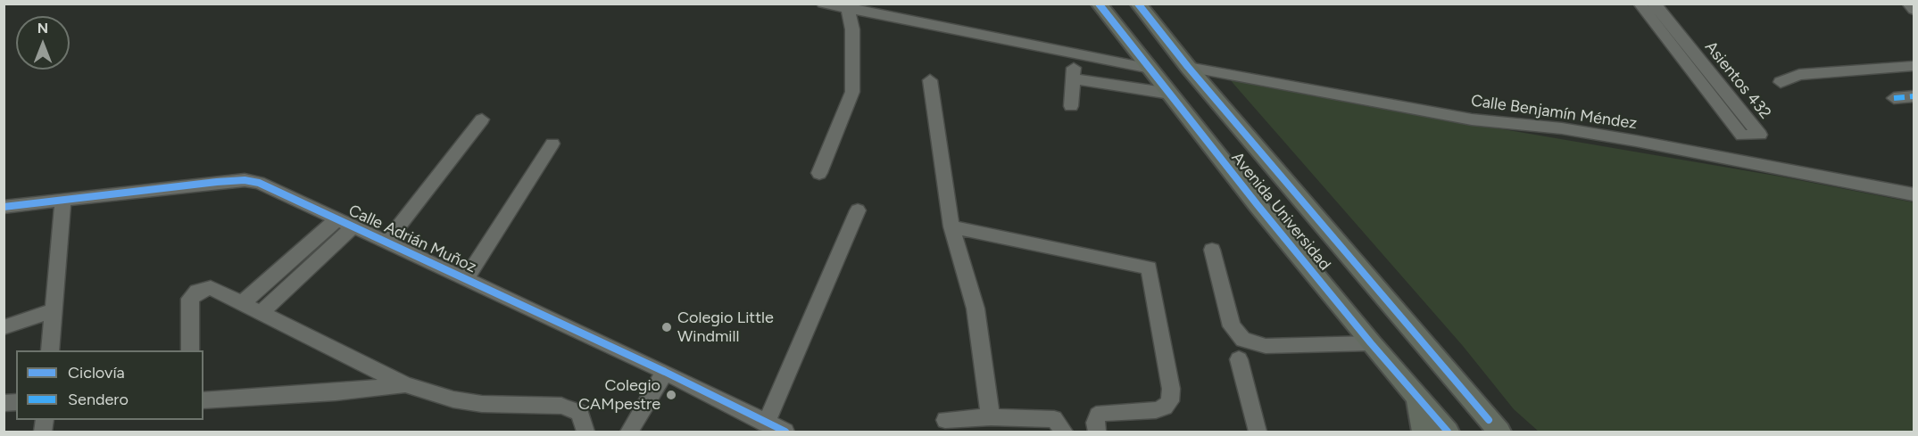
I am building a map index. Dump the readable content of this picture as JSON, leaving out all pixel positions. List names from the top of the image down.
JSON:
{
  "streets": {
    "main road": ["Avenida Universidad"],
    "street": ["Asientos 432", "Calle Benjamín Méndez", "Calle Adrián Muñoz"]
  },
  "crossings": [
    ["Calle Benjamín Méndez", "Avenida Universidad"]
  ],
  "places": ["Colegio Little Windmill", "Colegio CAMpestre"],
  "legend": ["Ciclovía", "Sendero"],
  "north": "top"
}
